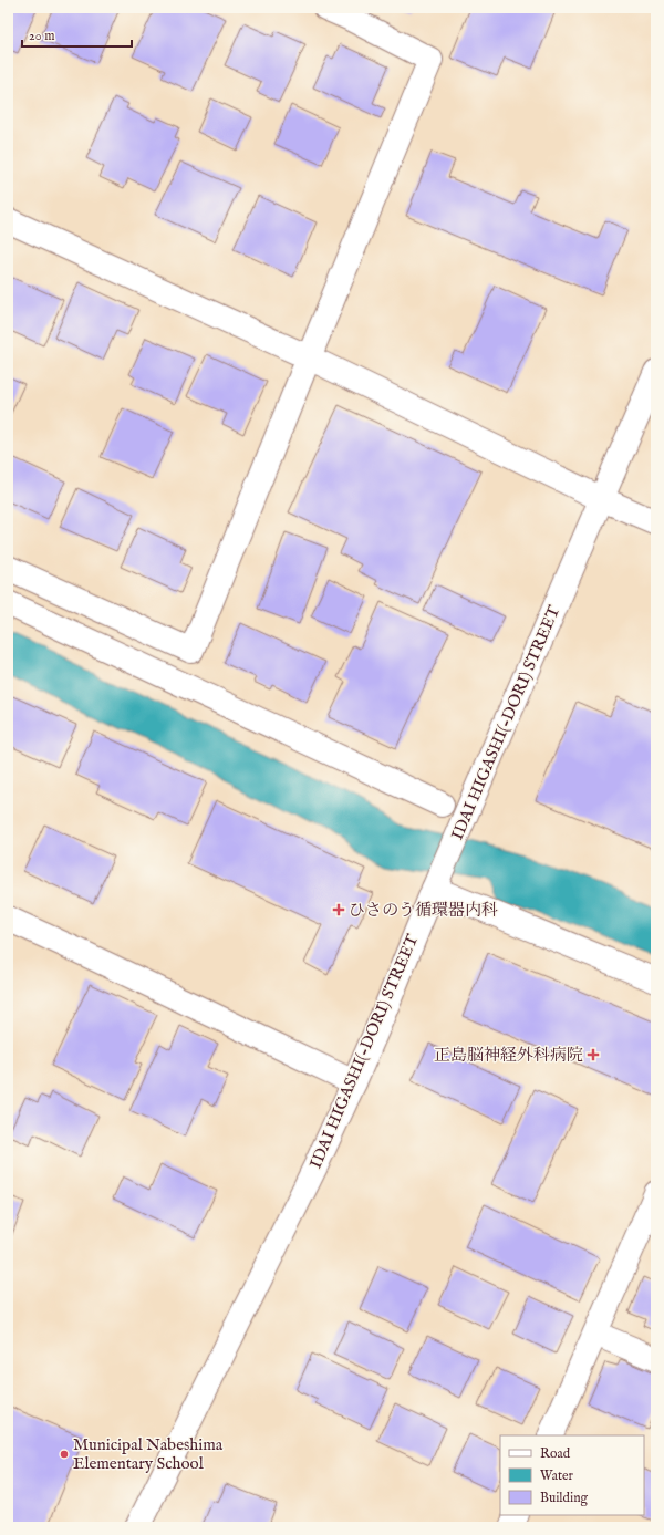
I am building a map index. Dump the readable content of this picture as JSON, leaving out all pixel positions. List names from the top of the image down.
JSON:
{
  "streets": {
    "street": ["IDAI HIGASHI(-DORI) STREET"]
  },
  "places": {
    "health": ["ひさのう循環器内科", "正島脳神経外科病院"],
    "other": ["Municipal Nabeshima Elementary School"]
  },
  "legend": ["Road", "Water", "Building"],
  "scale_bar": "20 m"
}
